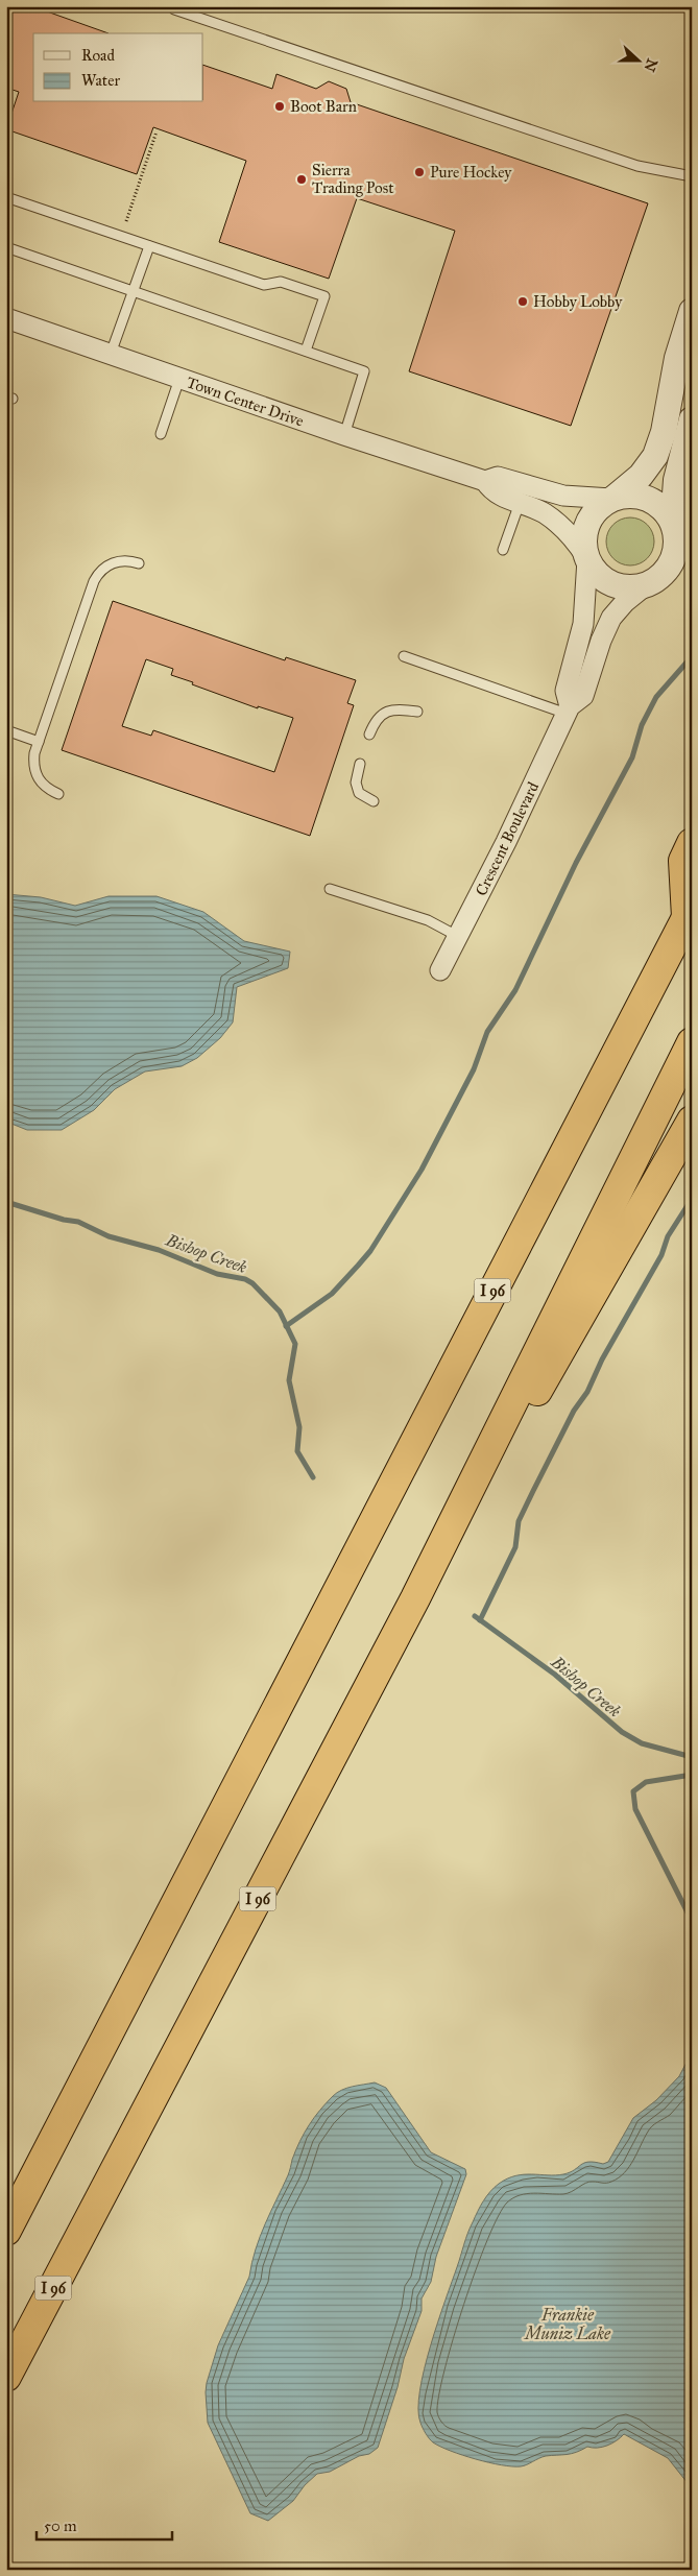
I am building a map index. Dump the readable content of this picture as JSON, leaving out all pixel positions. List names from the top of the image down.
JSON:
{
  "streets": {
    "highway": ["I 96"],
    "street": ["Town Center Drive", "Crescent Boulevard"]
  },
  "crossings": [
    ["Town Center Drive", "Crescent Boulevard"]
  ],
  "water": ["Bishop Creek", "Frankie Muniz Lake"],
  "places": [
    "Boot Barn",
    "Pure Hockey",
    "Sierra Trading Post",
    "Hobby Lobby"
  ],
  "legend": ["Road", "Water"],
  "scale_bar": "50 m",
  "north": "right"
}
